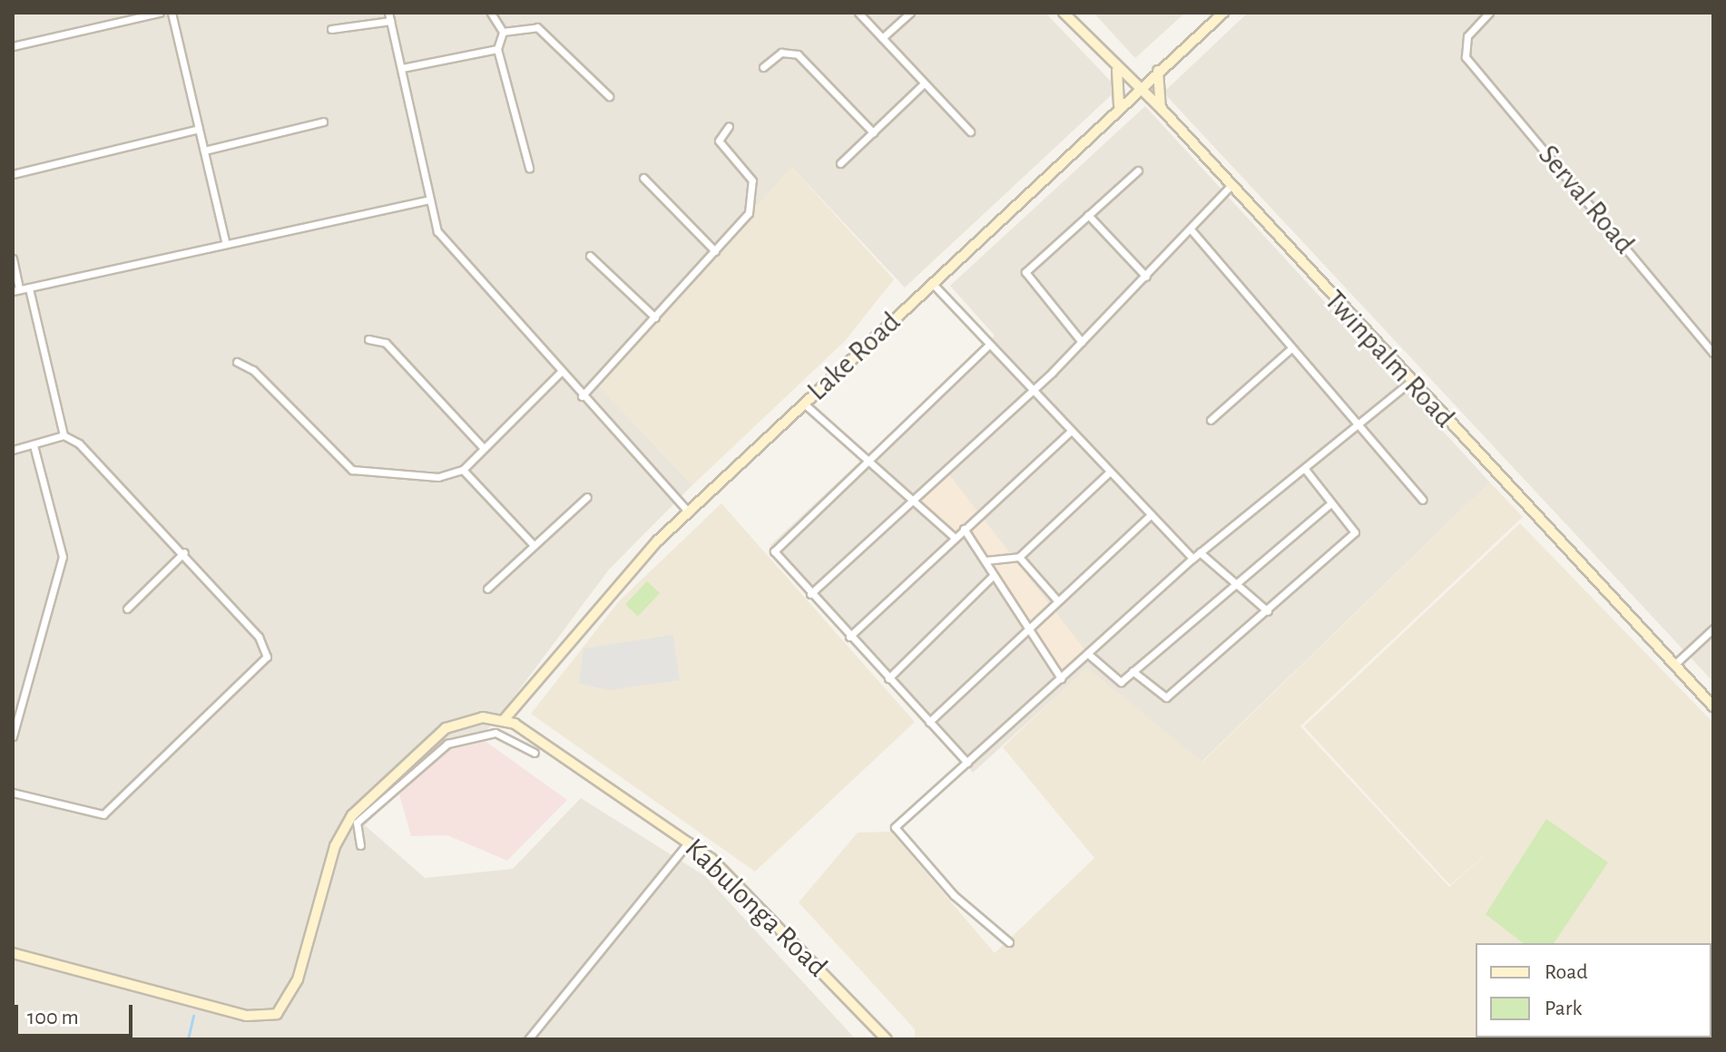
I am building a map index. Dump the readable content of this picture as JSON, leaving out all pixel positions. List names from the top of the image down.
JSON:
{
  "streets": {
    "main road": ["Lake Road", "Twinpalm Road", "Kabulonga Road"],
    "street": ["Serval Road"]
  },
  "crossings": [
    ["Lake Road", "Twinpalm Road"],
    ["Lake Road", "Kabulonga Road"]
  ],
  "legend": ["Road", "Park"],
  "scale_bar": "100 m"
}
